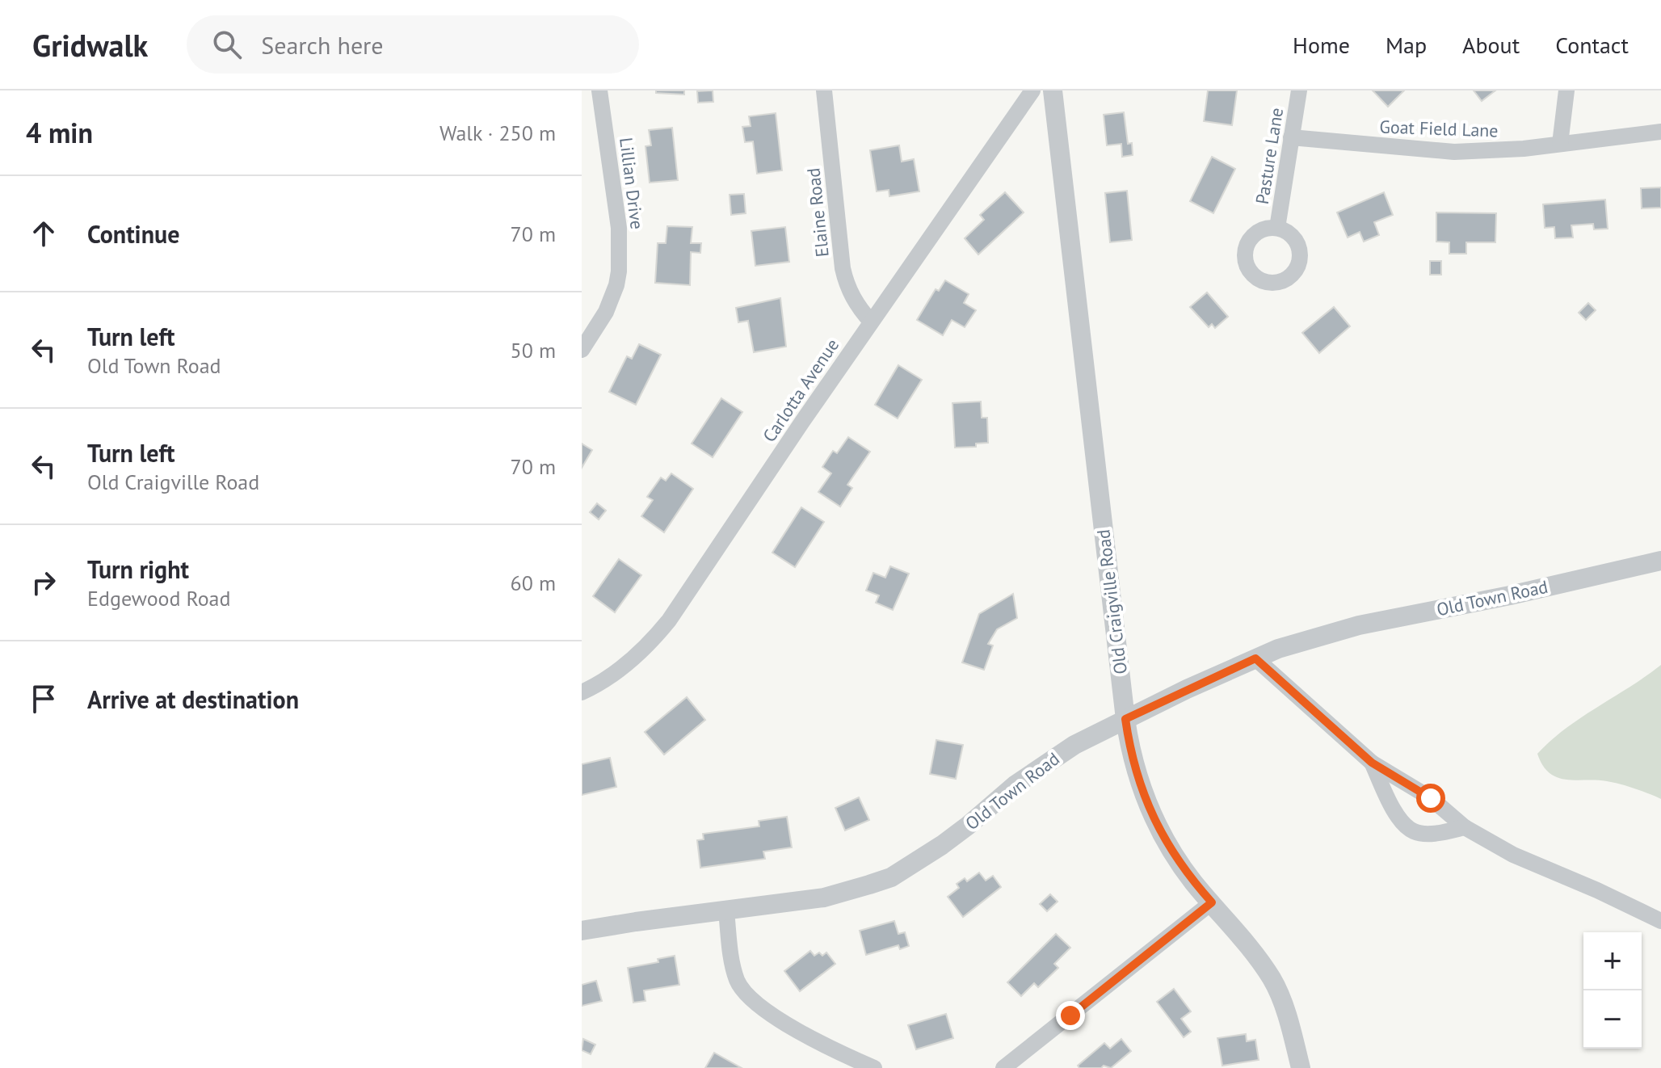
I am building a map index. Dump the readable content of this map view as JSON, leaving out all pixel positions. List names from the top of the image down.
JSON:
{
  "streets": {
    "street": [
      "Goat Field Lane",
      "Pasture Lane",
      "Lillian Drive",
      "Elaine Road",
      "Carlotta Avenue",
      "Old Town Road",
      "Old Craigville Road"
    ]
  },
  "crossings": [
    ["Goat Field Lane", "Pasture Lane"],
    ["Elaine Road", "Carlotta Avenue"],
    ["Old Town Road", "Old Craigville Road"]
  ],
  "page": {
    "header": "Gridwalk",
    "search": "Search here",
    "nav": [
      "Home",
      "Map",
      "About",
      "Contact"
    ],
    "heading": ["4 min", "Walk · 250 m"],
    "list": [
      ["Continue", "70 m"],
      ["Turn left", "Old Town Road", "50 m"],
      ["Turn left", "Old Craigville Road", "70 m"],
      ["Turn right", "Edgewood Road", "60 m"],
      "Arrive at destination"
    ],
    "map_buttons": ["+", "−"]
  }
}
